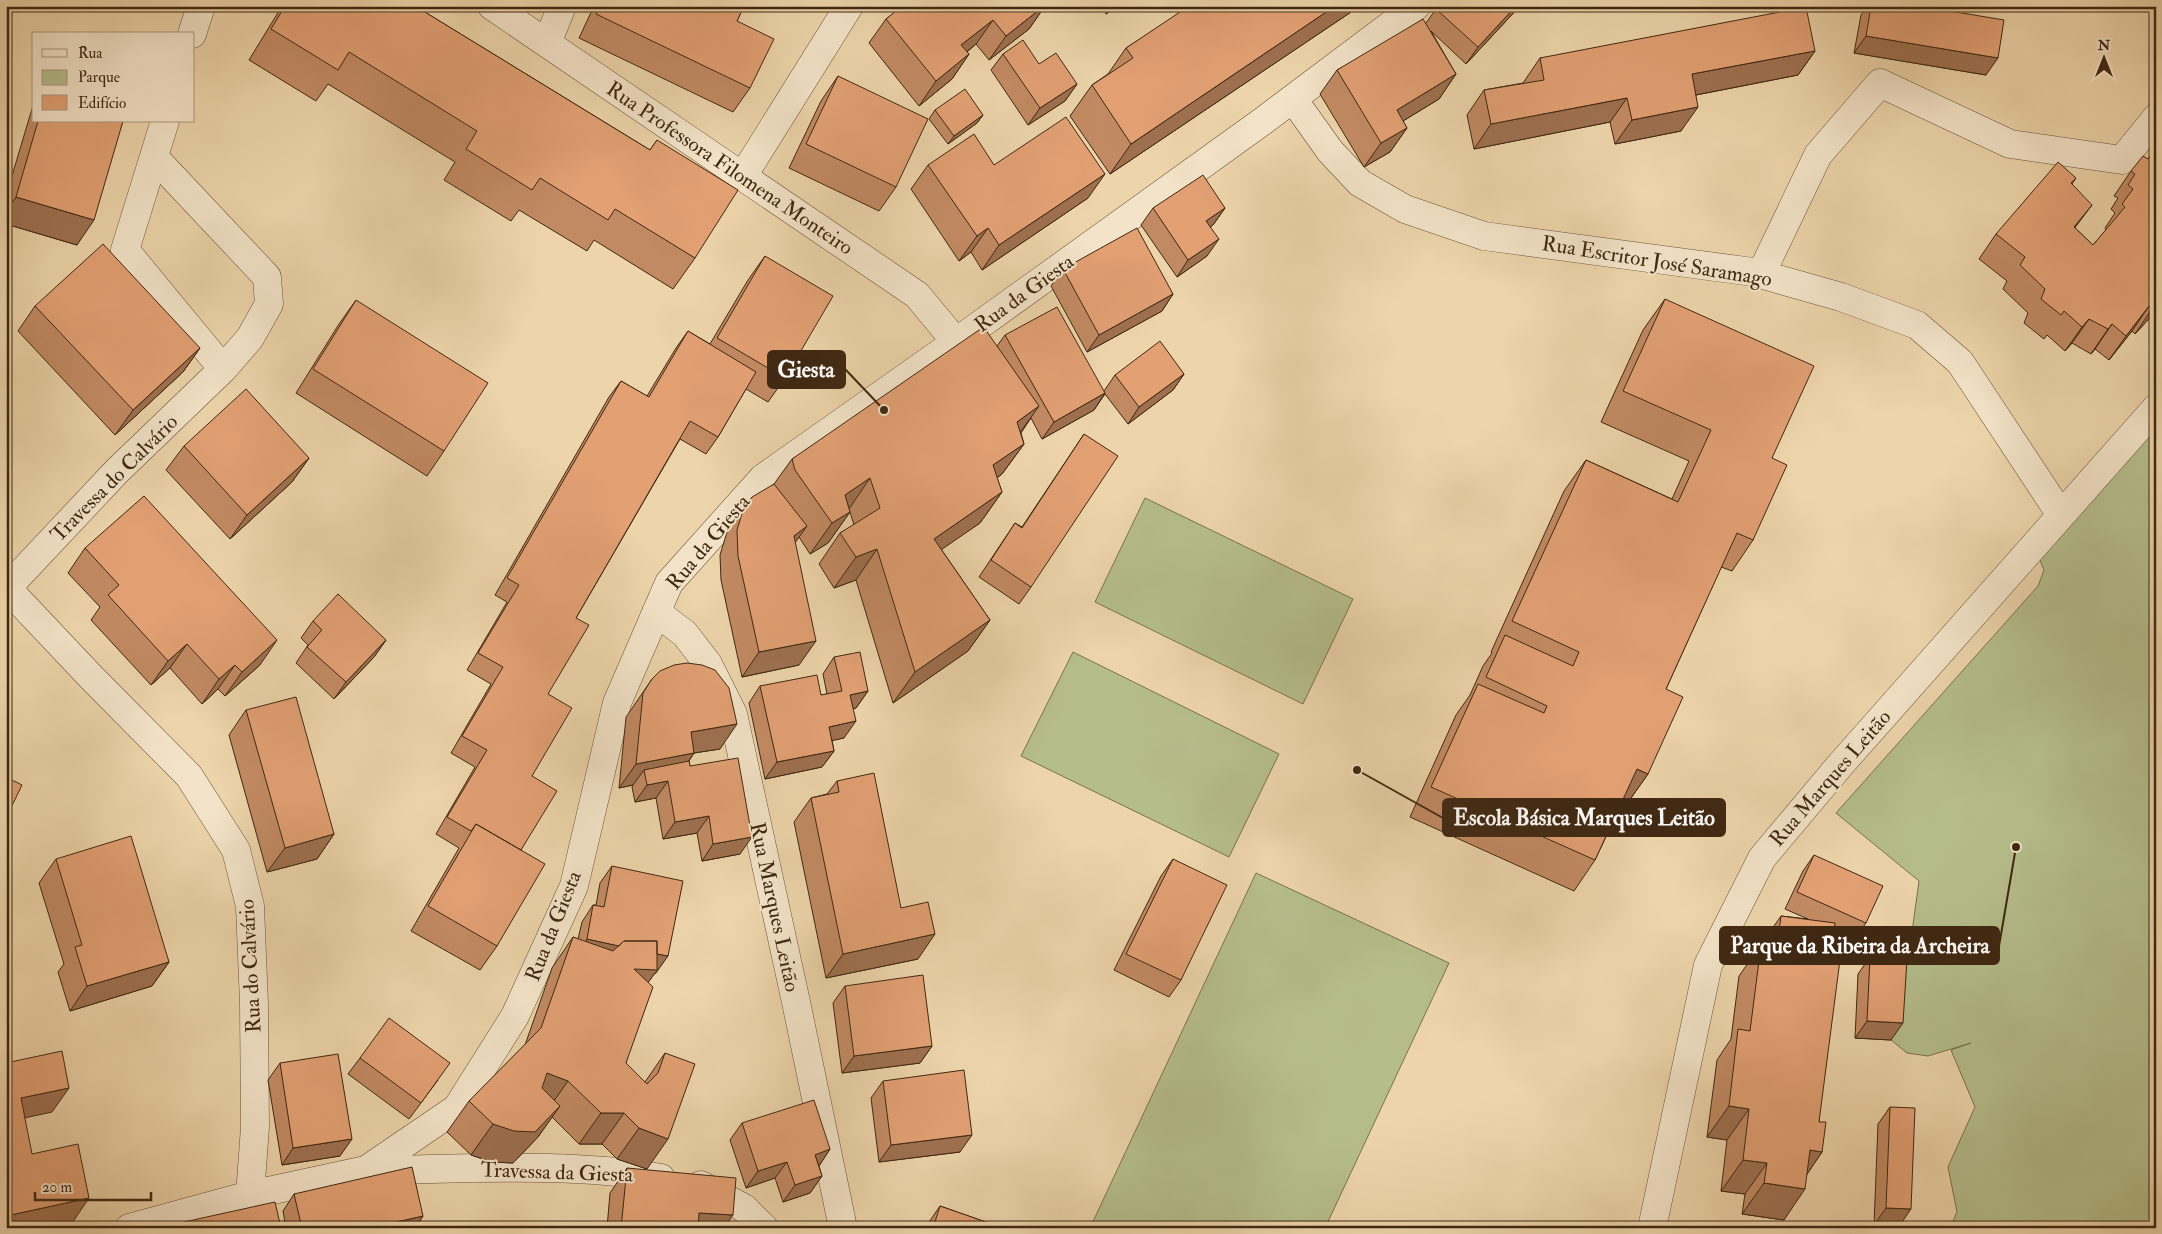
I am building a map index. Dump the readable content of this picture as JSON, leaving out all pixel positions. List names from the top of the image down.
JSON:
{
  "streets": {
    "street": [
      "Rua Professora Filomena Monteiro",
      "Rua Escritor José Saramago",
      "Rua da Giesta",
      "Travessa do Calvário",
      "Rua Marques Leitão",
      "Rua do Calvário",
      "Travessa da Giesta"
    ]
  },
  "crossings": [
    ["Rua Professora Filomena Monteiro", "Rua da Giesta"],
    ["Rua Escritor José Saramago", "Rua da Giesta"],
    ["Rua Escritor José Saramago", "Rua Marques Leitão"],
    ["Rua da Giesta", "Rua Marques Leitão"],
    ["Rua da Giesta", "Rua do Calvário"],
    ["Rua da Giesta", "Travessa da Giesta"],
    ["Travessa do Calvário", "Rua do Calvário"]
  ],
  "places": ["Giesta", "Escola Básica Marques Leitão", "Parque da Ribeira da Archeira"],
  "legend": ["Rua", "Parque", "Edifício"],
  "scale_bar": "20 m",
  "north": "top"
}
